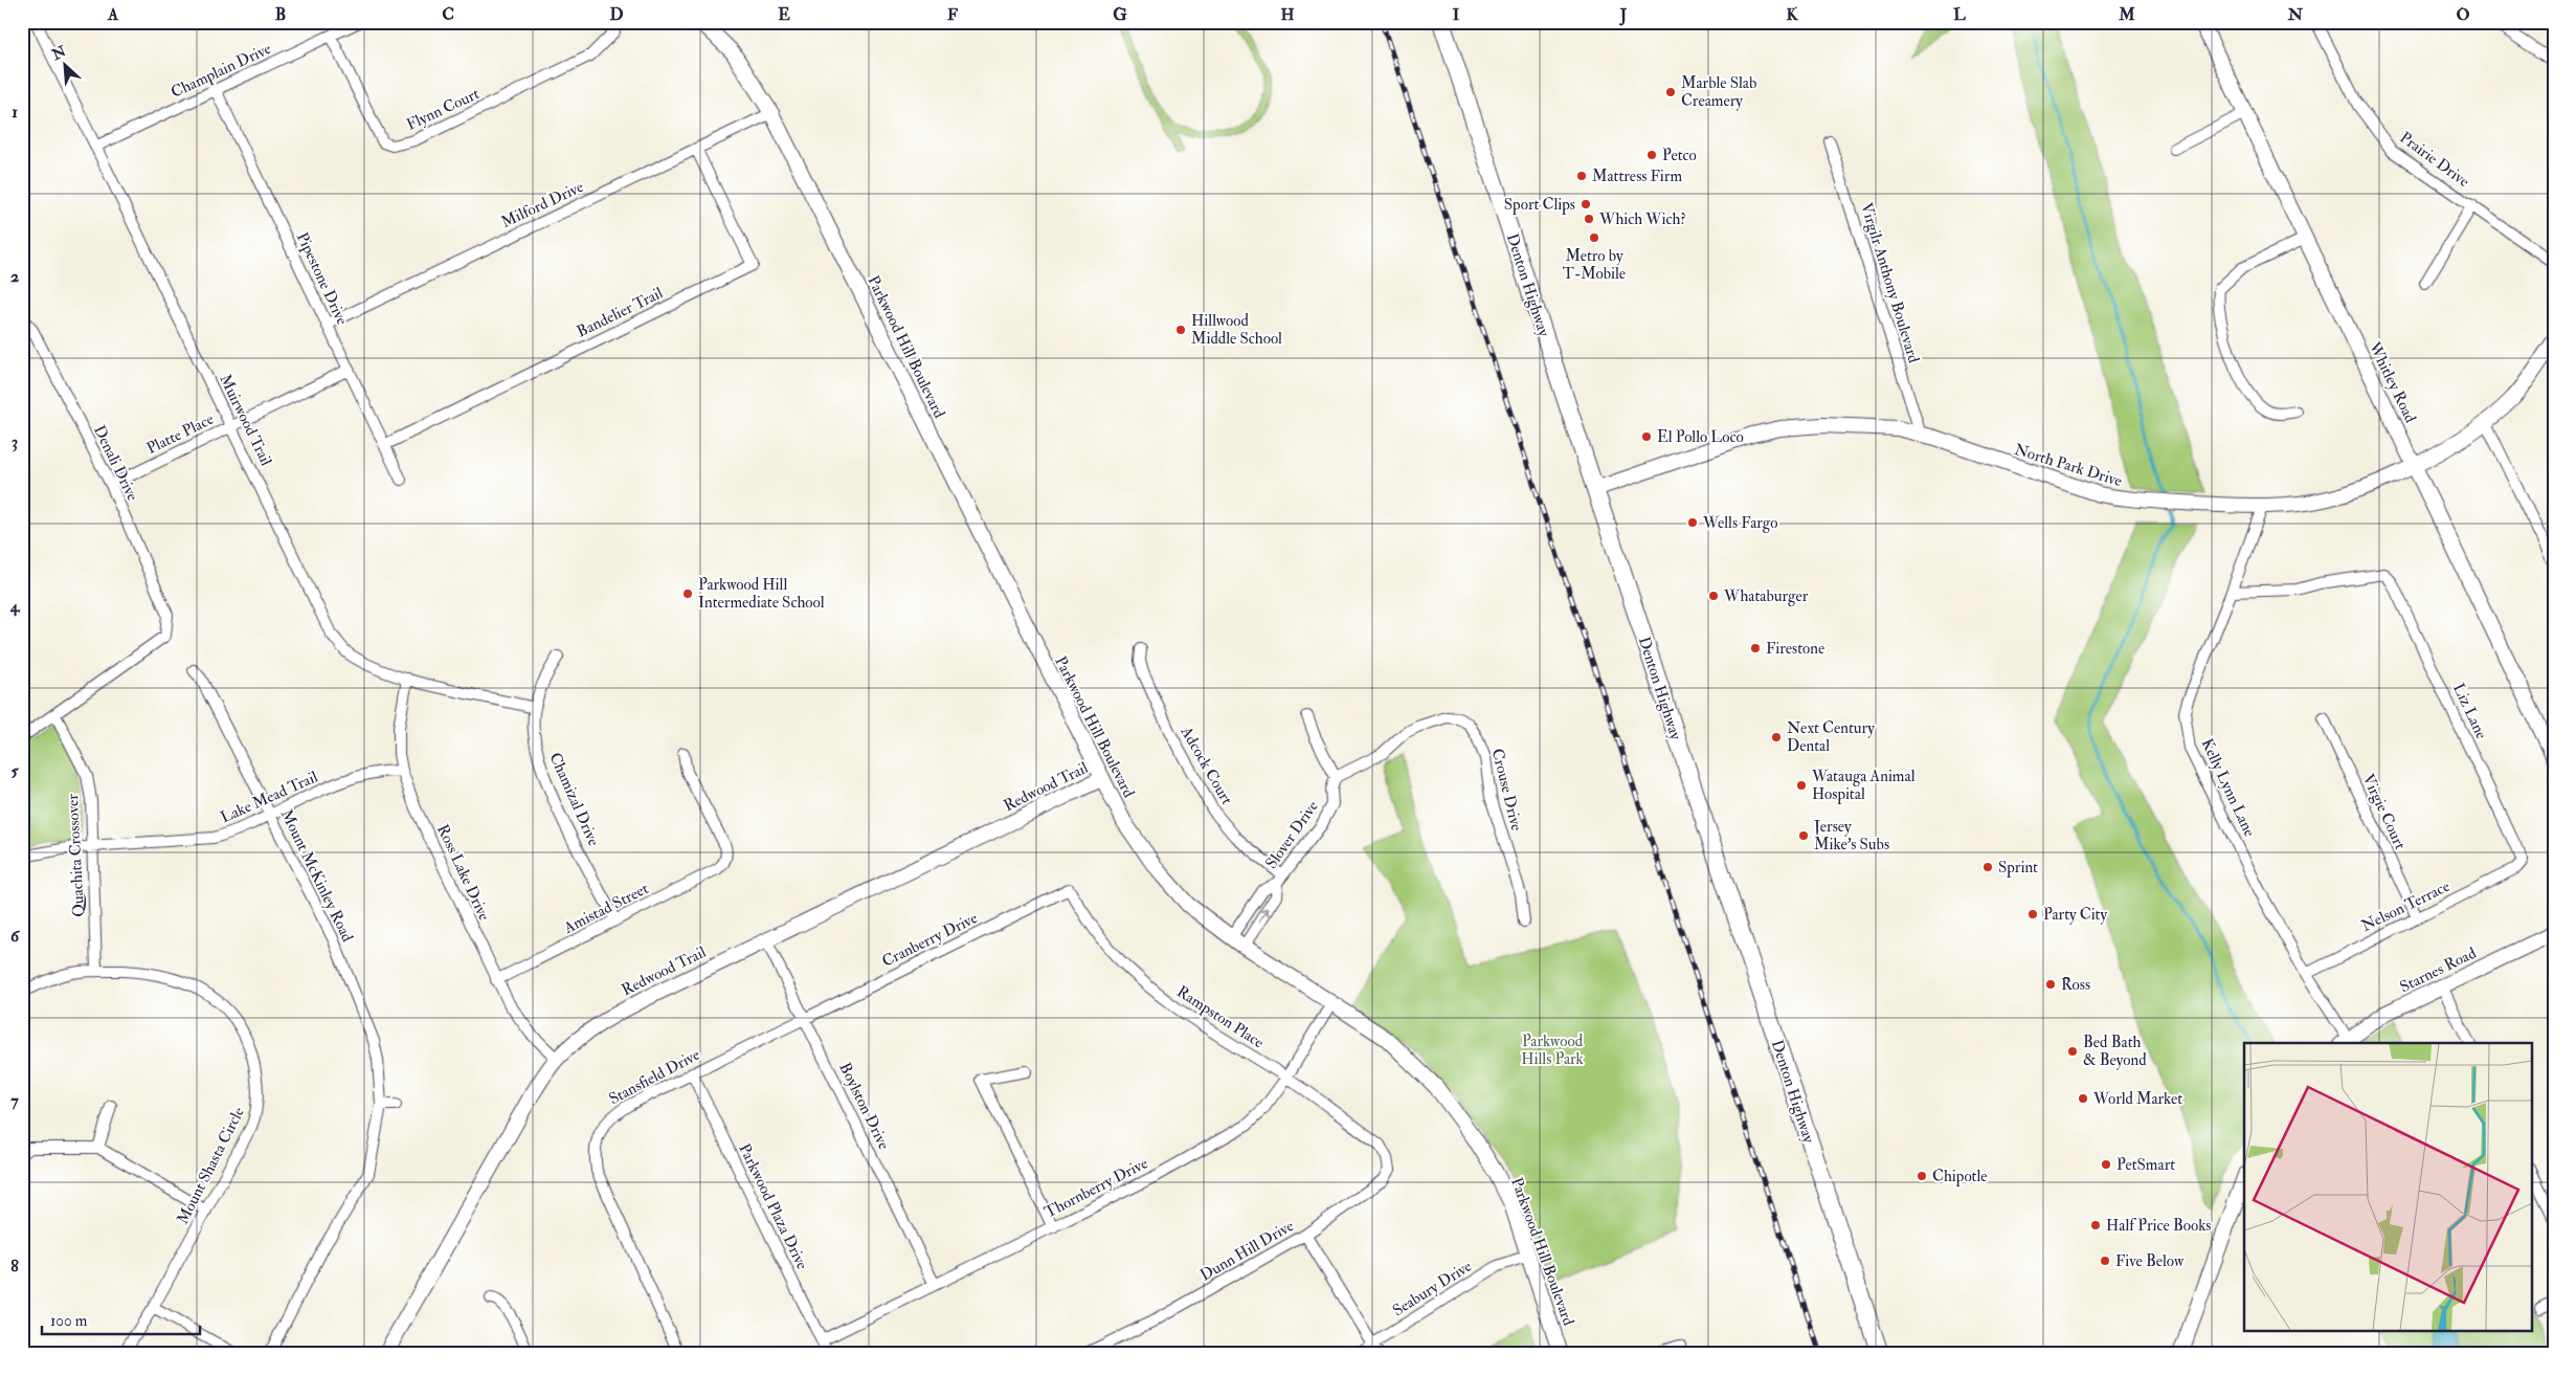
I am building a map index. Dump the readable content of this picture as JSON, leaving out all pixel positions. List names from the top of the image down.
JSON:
{
  "streets": {
    "main road": ["Denton Highway"],
    "street": [
      "Champlain Drive",
      "Flynn Court",
      "Prairie Drive",
      "Milford Drive",
      "Pipestone Drive",
      "Virgilr Anthony Boulevard",
      "Bandelier Trail",
      "Parkwood Hill Boulevard",
      "Whitley Road",
      "Muirwood Trail",
      "Platte Place",
      "Denali Drive",
      "North Park Drive",
      "Liz Lane",
      "Adcock Court",
      "Redwood Trail",
      "Kelly Lynn Lane",
      "Crouse Drive",
      "Lake Mead Trail",
      "Chamizal Drive",
      "Virgie Court",
      "Slover Drive",
      "Quachita Crossover",
      "Ross Lake Drive",
      "Mount McKinley Road",
      "Nelson Terrace",
      "Amistad Street",
      "Cranberry Drive",
      "Starnes Road",
      "Rampston Place",
      "Stansfield Drive",
      "Boylston Drive",
      "Mount Shasta Circle",
      "Thornberry Drive",
      "Parkwood Plaza Drive",
      "Dunn Hill Drive",
      "Seabury Drive"
    ]
  },
  "crossings": [
    ["Champlain Drive", "Flynn Court"],
    ["Champlain Drive", "Pipestone Drive"],
    ["Champlain Drive", "Muirwood Trail"],
    ["Milford Drive", "Pipestone Drive"],
    ["Milford Drive", "Bandelier Trail"],
    ["Milford Drive", "Parkwood Hill Boulevard"],
    ["Pipestone Drive", "Bandelier Trail"],
    ["Pipestone Drive", "Platte Place"],
    ["Virgilr Anthony Boulevard", "North Park Drive"],
    ["Denton Highway", "North Park Drive"],
    ["Parkwood Hill Boulevard", "Redwood Trail"],
    ["Parkwood Hill Boulevard", "Slover Drive"],
    ["Parkwood Hill Boulevard", "Thornberry Drive"],
    ["Parkwood Hill Boulevard", "Seabury Drive"],
    ["Whitley Road", "North Park Drive"],
    ["Muirwood Trail", "Platte Place"],
    ["Muirwood Trail", "Chamizal Drive"],
    ["Muirwood Trail", "Ross Lake Drive"],
    ["Platte Place", "Denali Drive"],
    ["Denali Drive", "Quachita Crossover"],
    ["North Park Drive", "Kelly Lynn Lane"],
    ["Liz Lane", "Kelly Lynn Lane"],
    ["Liz Lane", "Nelson Terrace"],
    ["Adcock Court", "Slover Drive"],
    ["Redwood Trail", "Ross Lake Drive"],
    ["Redwood Trail", "Boylston Drive"],
    ["Kelly Lynn Lane", "Nelson Terrace"],
    ["Kelly Lynn Lane", "Starnes Road"],
    ["Crouse Drive", "Slover Drive"],
    ["Lake Mead Trail", "Quachita Crossover"],
    ["Lake Mead Trail", "Ross Lake Drive"],
    ["Lake Mead Trail", "Mount McKinley Road"],
    ["Chamizal Drive", "Amistad Street"],
    ["Virgie Court", "Nelson Terrace"],
    ["Quachita Crossover", "Mount Shasta Circle"],
    ["Ross Lake Drive", "Amistad Street"],
    ["Cranberry Drive", "Rampston Place"],
    ["Cranberry Drive", "Stansfield Drive"],
    ["Cranberry Drive", "Boylston Drive"],
    ["Rampston Place", "Thornberry Drive"],
    ["Rampston Place", "Dunn Hill Drive"],
    ["Stansfield Drive", "Boylston Drive"],
    ["Stansfield Drive", "Parkwood Plaza Drive"],
    ["Boylston Drive", "Thornberry Drive"],
    ["Thornberry Drive", "Parkwood Plaza Drive"]
  ],
  "parks": ["Parkwood Hills Park"],
  "places": [
    "Marble Slab Creamery",
    "Petco",
    "Mattress Firm",
    "Sport Clips",
    "Which Wich?",
    "Metro by T-Mobile",
    "Hillwood Middle School",
    "El Pollo Loco",
    "Wells Fargo",
    "Parkwood Hill Intermediate School",
    "Whataburger",
    "Firestone",
    "Next Century Dental",
    "Watauga Animal Hospital",
    "Jersey Mike's Subs",
    "Sprint",
    "Party City",
    "Ross",
    "Bed Bath & Beyond",
    "World Market",
    "PetSmart",
    "Chipotle",
    "Half Price Books",
    "Five Below"
  ],
  "scale_bar": "100 m",
  "north": "top left",
  "grid": {
    "columns": [
      "A",
      "B",
      "C",
      "D",
      "E",
      "F",
      "G",
      "H",
      "I",
      "J",
      "K",
      "L",
      "M",
      "N",
      "O"
    ],
    "rows": [
      "1",
      "2",
      "3",
      "4",
      "5",
      "6",
      "7",
      "8"
    ]
  }
}
